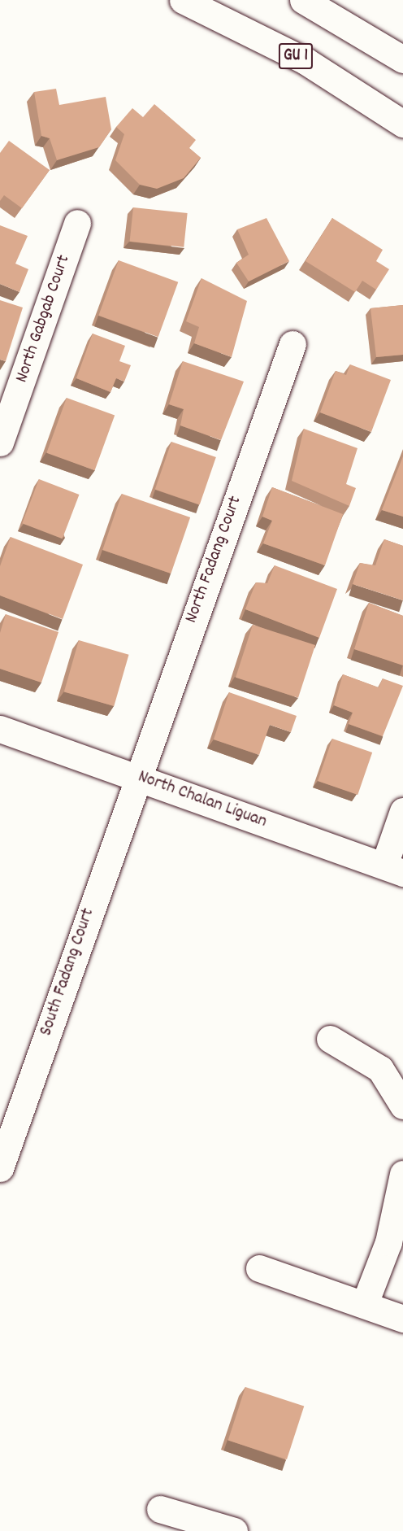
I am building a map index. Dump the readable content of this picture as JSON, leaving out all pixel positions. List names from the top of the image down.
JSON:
{
  "streets": {
    "street": [
      "GU 1",
      "North Gabgab Court",
      "North Fadang Court",
      "North Chalan Liguan",
      "South Fadang Court"
    ]
  },
  "crossings": [
    ["North Fadang Court", "North Chalan Liguan"],
    ["North Fadang Court", "South Fadang Court"],
    ["North Chalan Liguan", "South Fadang Court"]
  ]
}
